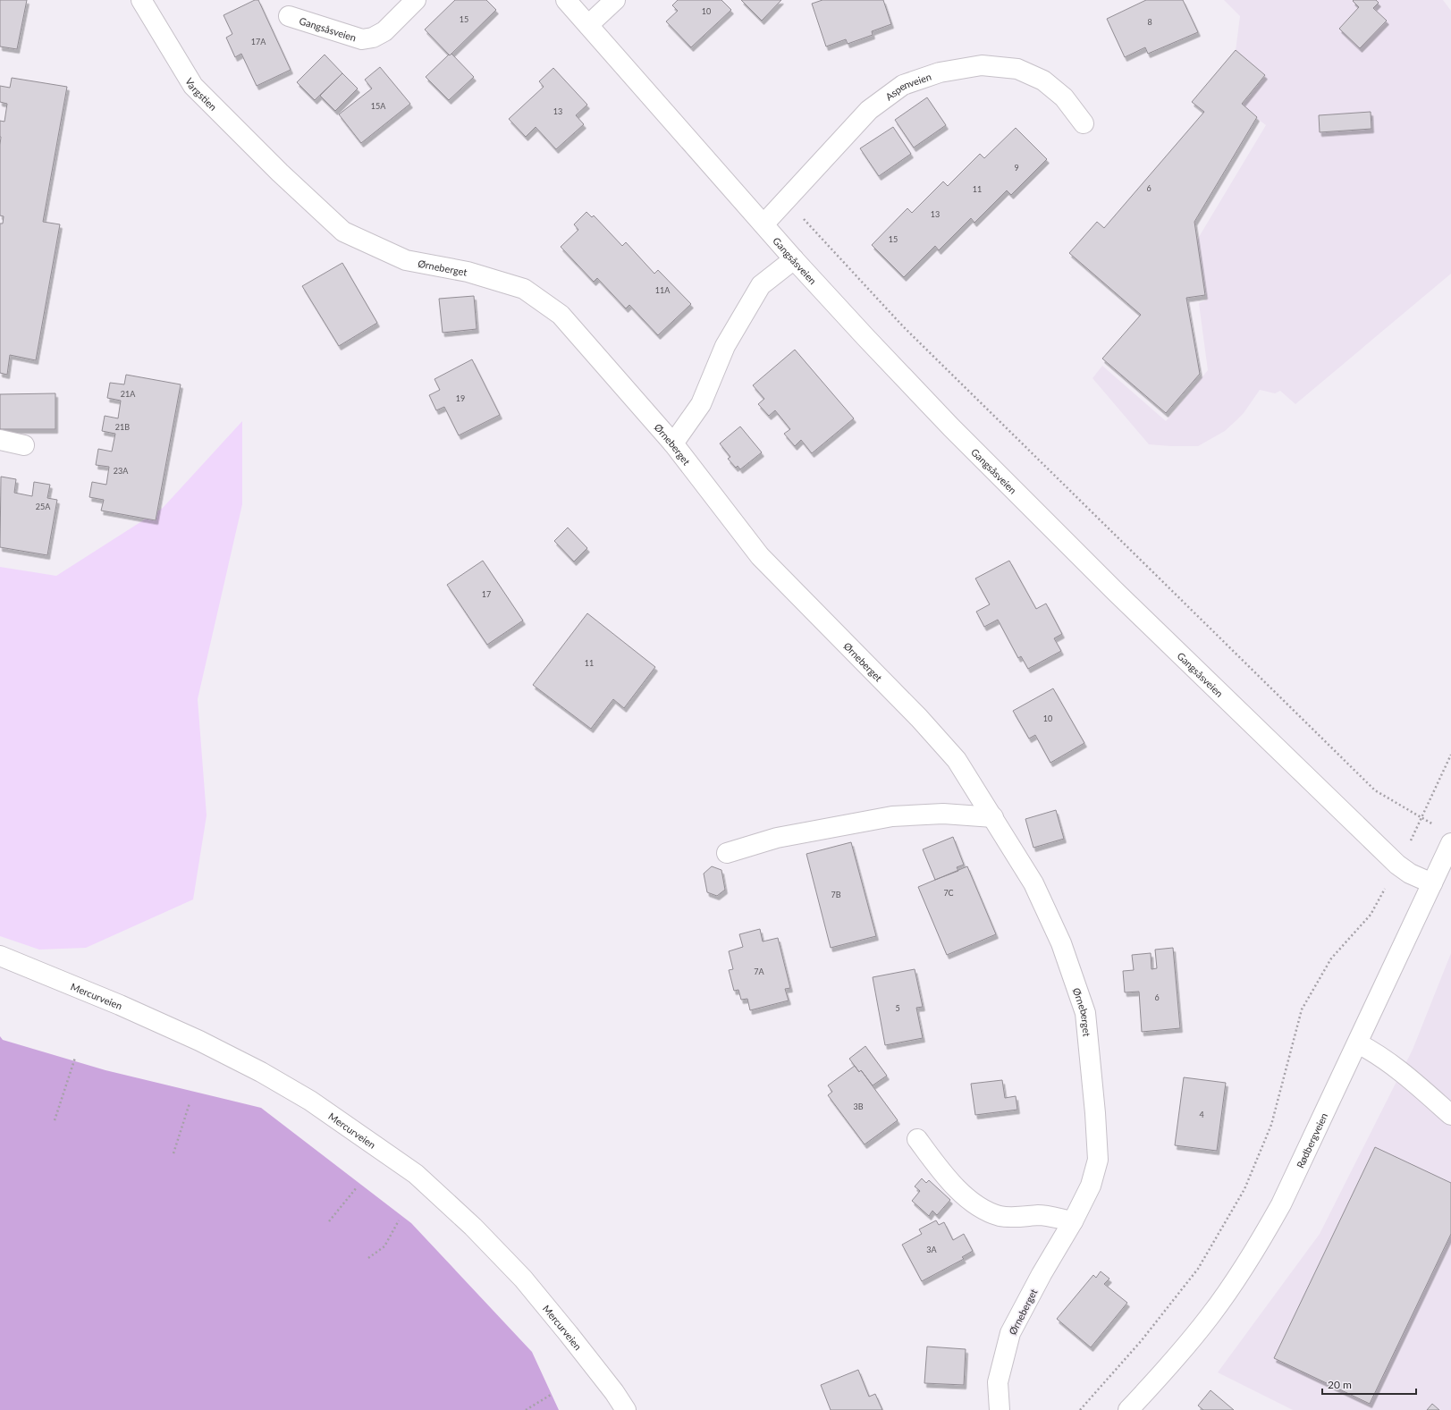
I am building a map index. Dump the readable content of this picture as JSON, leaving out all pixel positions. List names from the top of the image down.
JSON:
{
  "streets": {
    "street": [
      "Gangsåsveien",
      "Aspenveien",
      "Vargstien",
      "Ørneberget",
      "Mercurveien",
      "Rødbergveien"
    ]
  },
  "crossings": [
    ["Gangsåsveien", "Aspenveien"],
    ["Gangsåsveien", "Rødbergveien"],
    ["Vargstien", "Ørneberget"]
  ],
  "house_numbers": [
    "10",
    "15",
    "8",
    "17A",
    "15A",
    "13",
    "9",
    "6",
    "11",
    "13",
    "15",
    "11A",
    "21A",
    "19",
    "21B",
    "23A",
    "25A",
    "17",
    "11",
    "10",
    "7C",
    "7B",
    "7A",
    "6",
    "5",
    "3B",
    "4",
    "3A"
  ],
  "scale_bar": "20 m"
}
